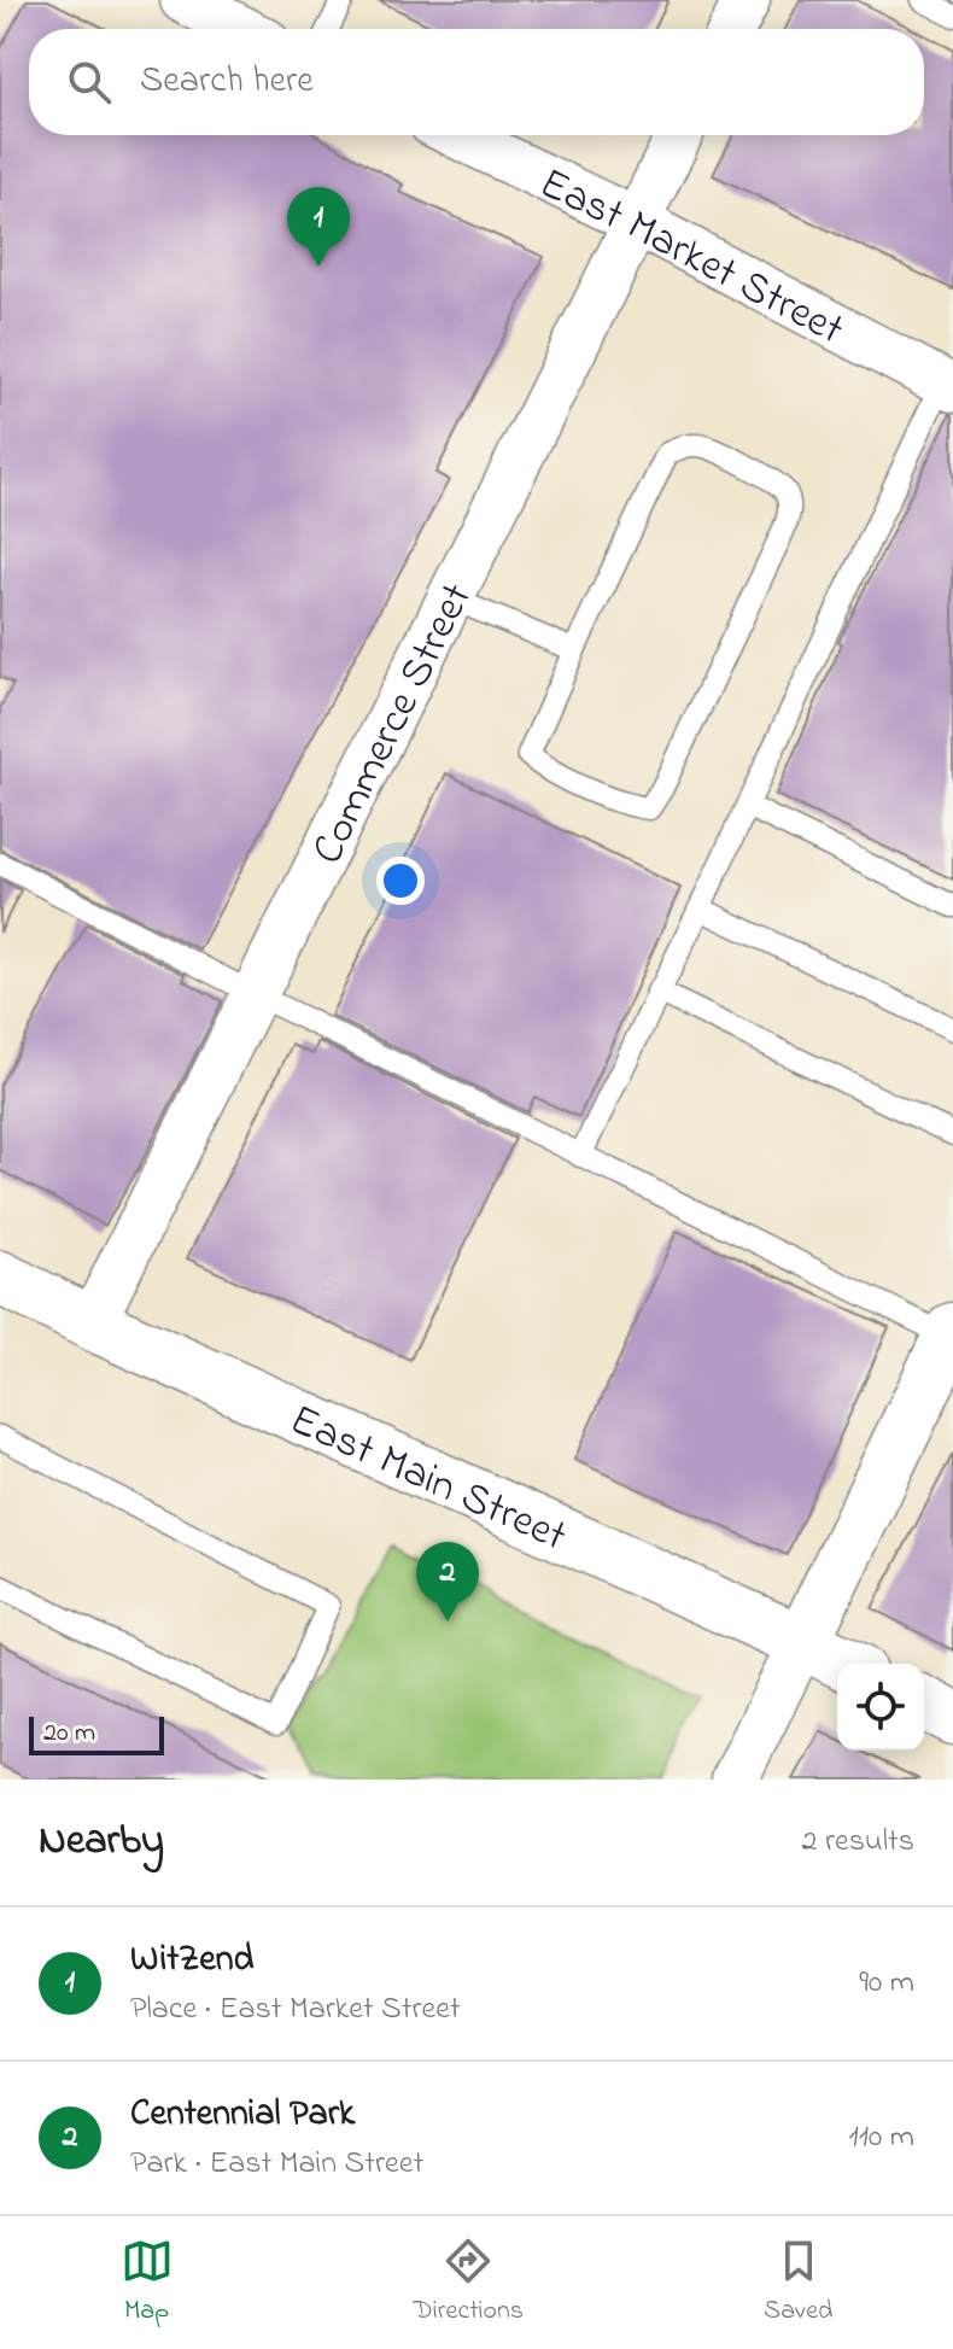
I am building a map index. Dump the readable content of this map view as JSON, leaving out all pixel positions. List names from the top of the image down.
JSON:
{
  "streets": {
    "main road": ["East Main Street"],
    "street": ["East Market Street", "Commerce Street"]
  },
  "crossings": [
    ["East Market Street", "Commerce Street"],
    ["Commerce Street", "East Main Street"]
  ],
  "scale_bar": "20 m",
  "page": {
    "search": "Search here",
    "pins": ["1", "2"],
    "scale": "20 m",
    "heading": ["Nearby", "2 results"],
    "list": [
      {
        "mark": "1",
        "name": "WitZend",
        "note": "Place · East Market Street",
        "value": "90 m"
      },
      {
        "mark": "2",
        "name": "Centennial Park",
        "note": "Park · East Main Street",
        "value": "110 m"
      }
    ],
    "nav": ["Map", "Directions", "Saved"]
  }
}
